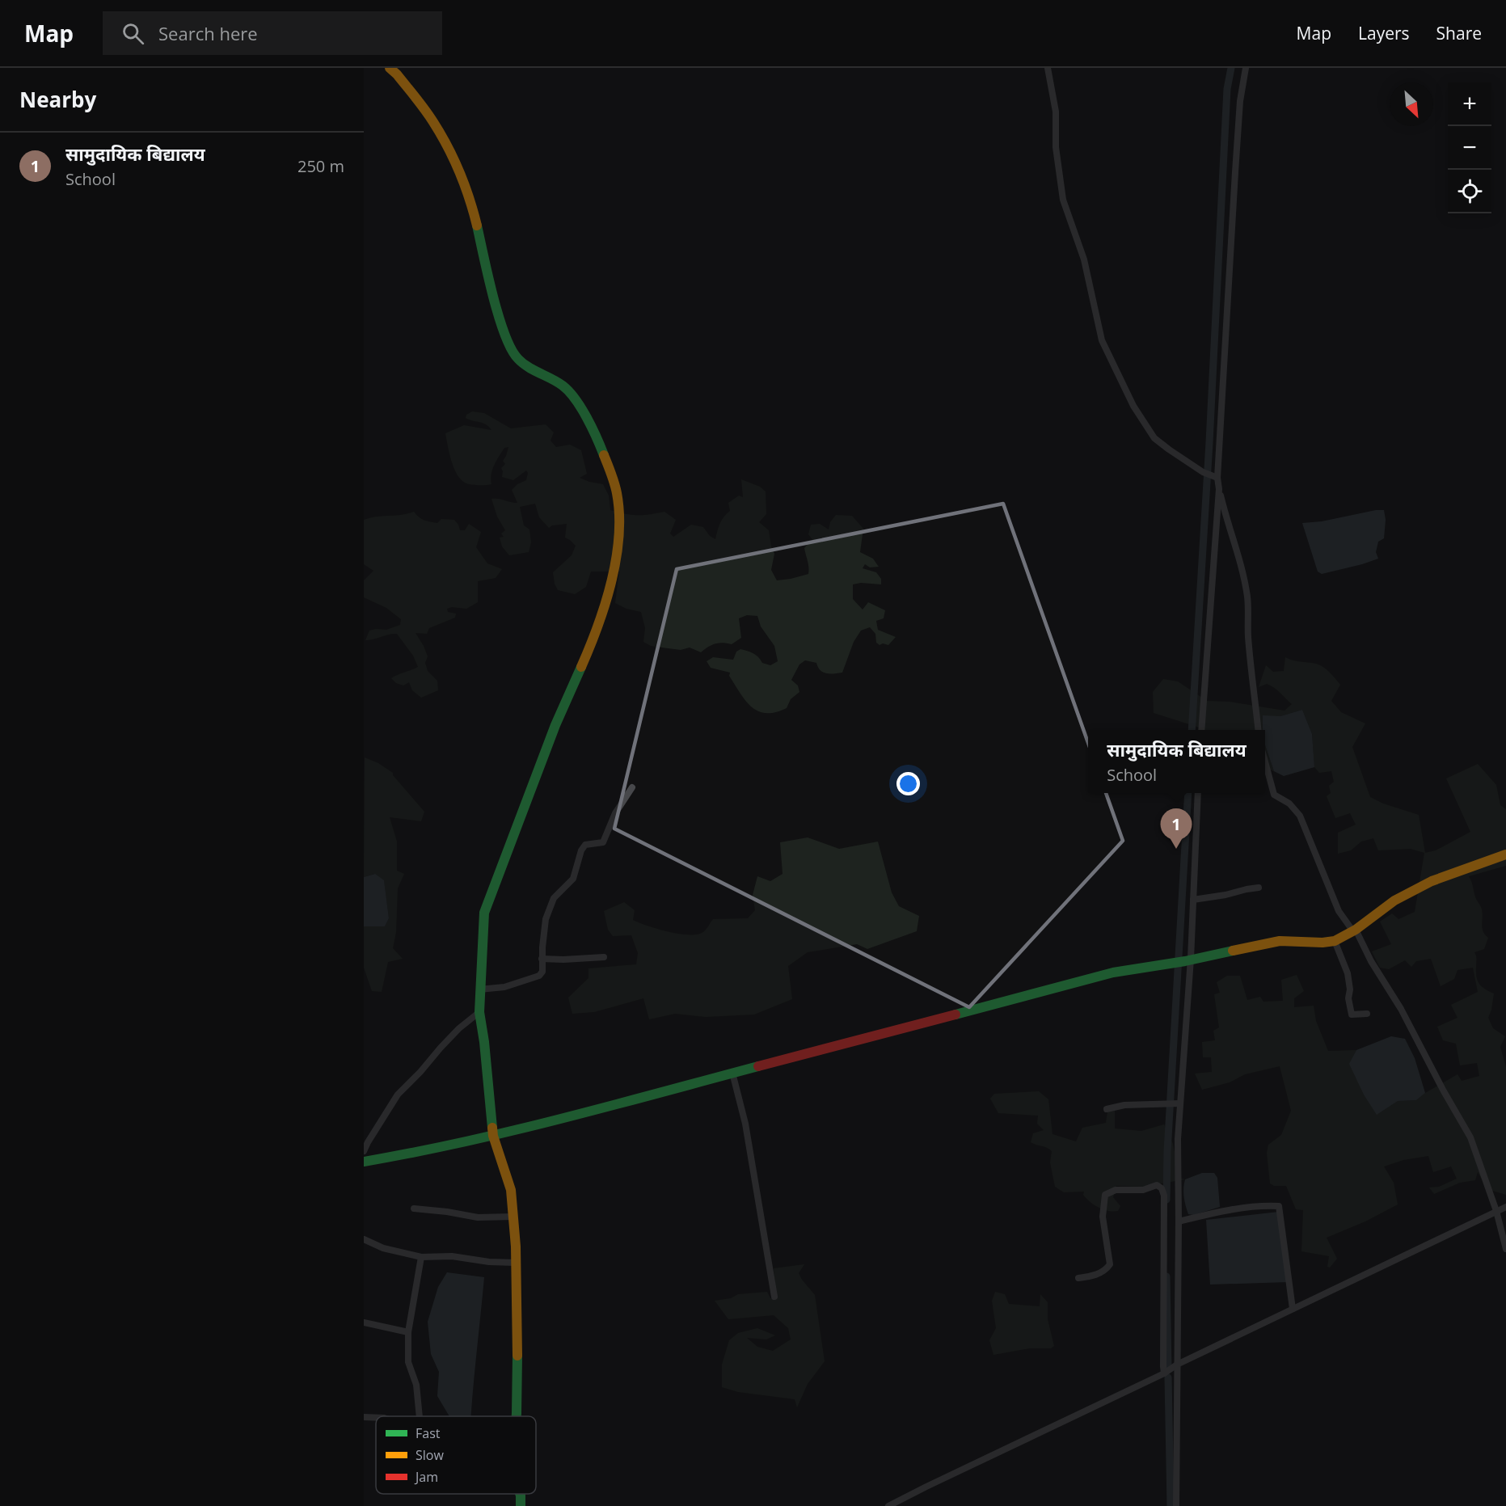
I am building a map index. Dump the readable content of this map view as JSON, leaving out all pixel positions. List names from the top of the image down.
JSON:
{
  "legend": ["Fast", "Slow", "Jam"],
  "north": "bottom right",
  "page": {
    "header": "Map",
    "search": "Search here",
    "nav": ["Map", "Layers", "Share"],
    "heading": "Nearby",
    "map_buttons": ["+", "−"],
    "list": [
      {
        "mark": "1",
        "name": "सामुदायिक बिद्यालय",
        "note": "School",
        "value": "250 m"
      }
    ],
    "popup": ["सामुदायिक बिद्यालय", "School"],
    "pins": "1"
  }
}
